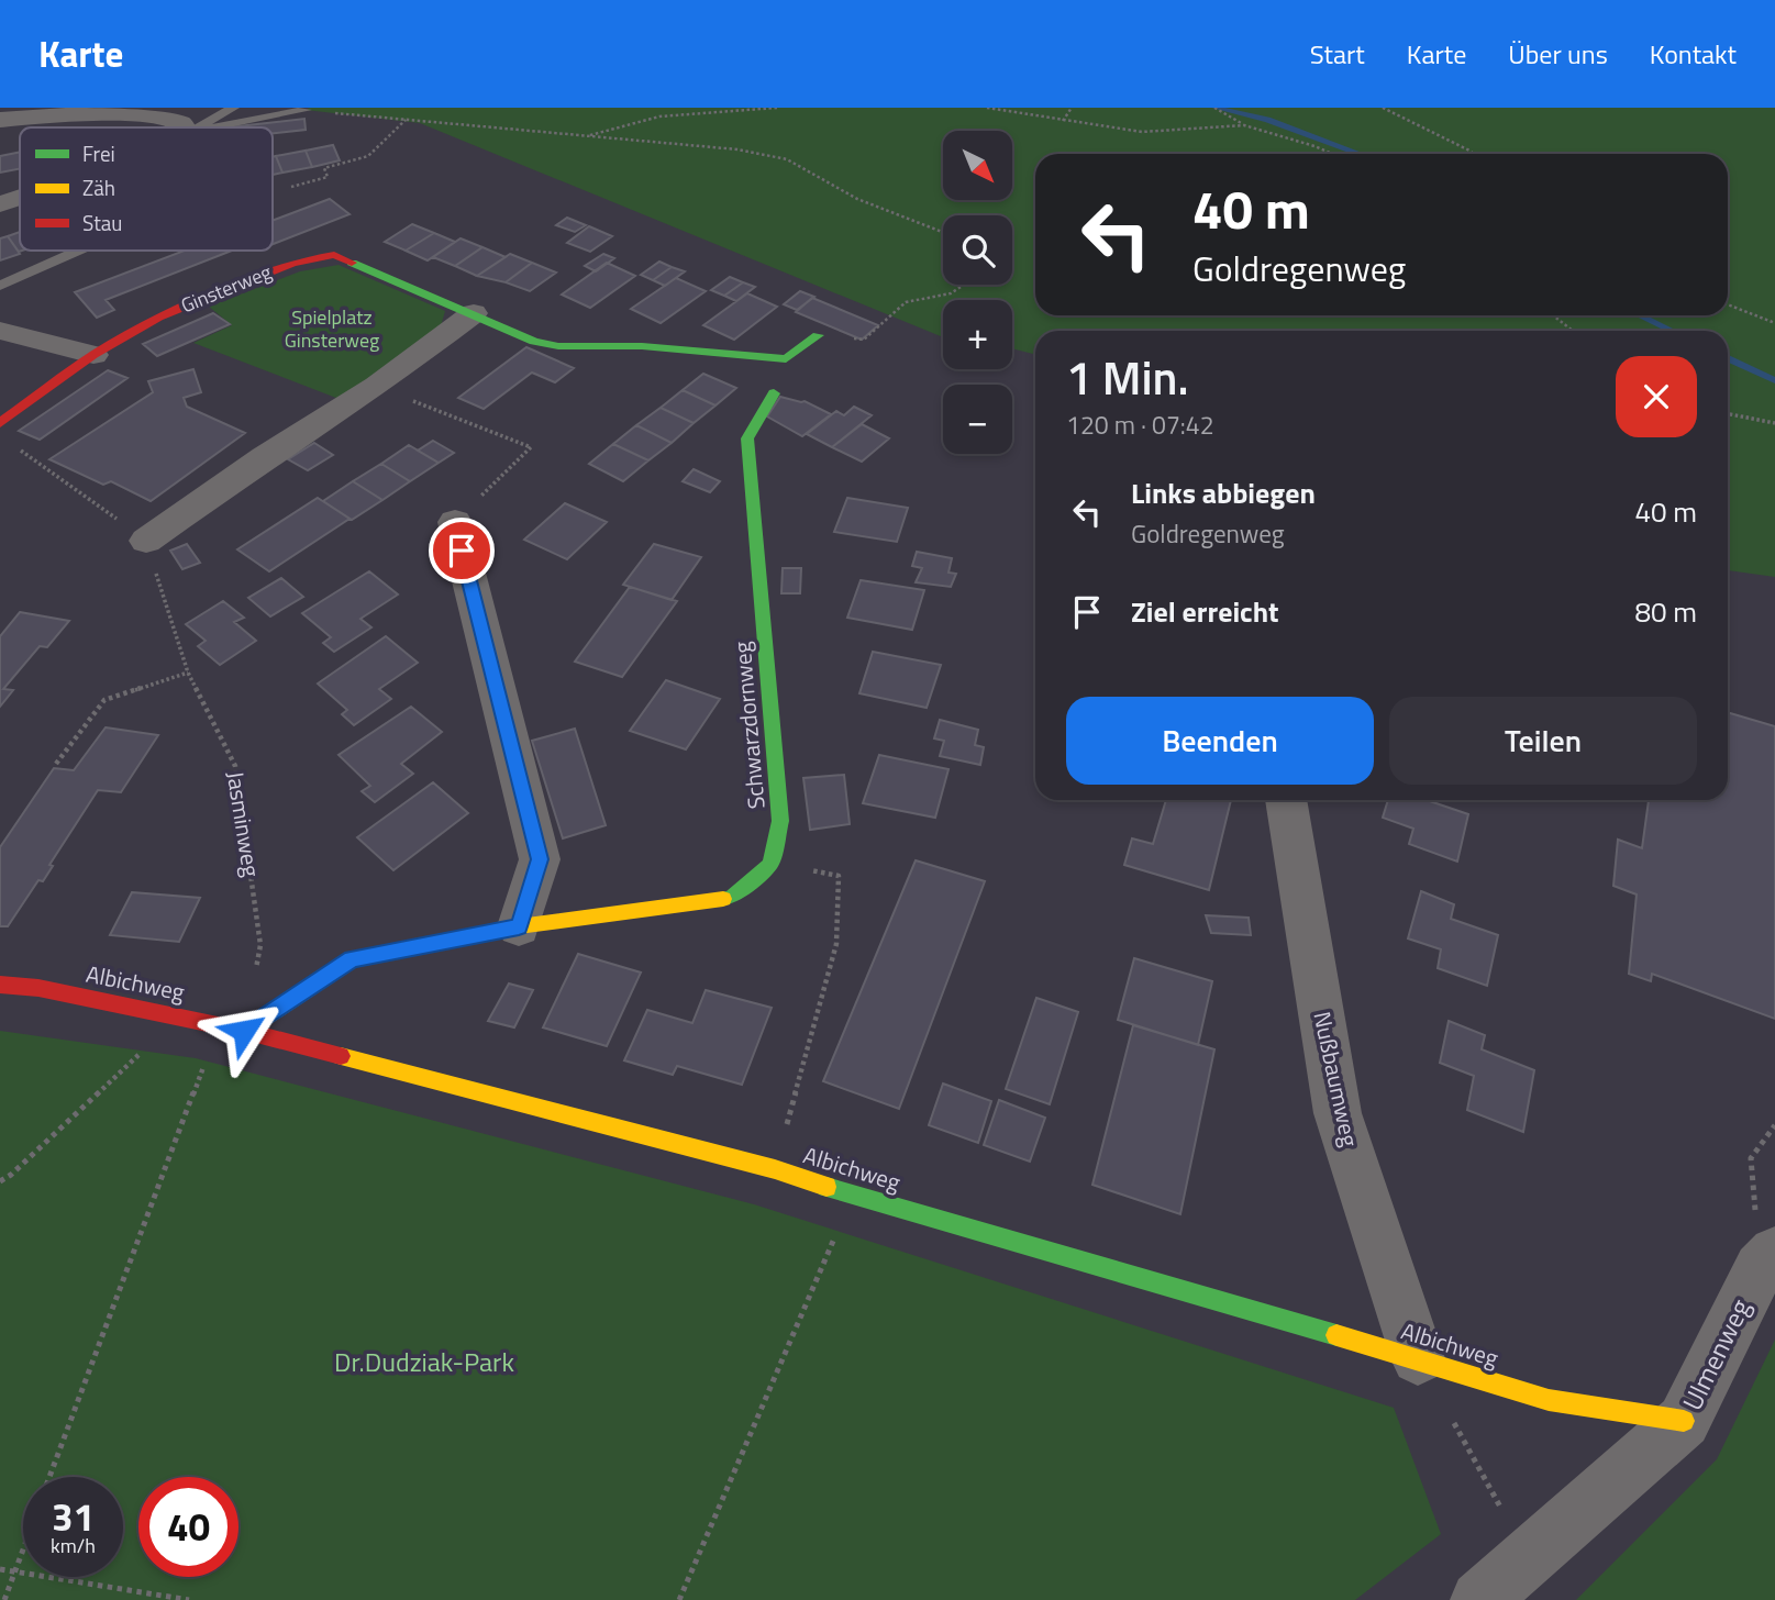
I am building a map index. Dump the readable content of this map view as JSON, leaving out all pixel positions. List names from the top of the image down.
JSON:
{
  "streets": {
    "street": [
      "Ginsterweg",
      "Schwarzdornweg",
      "Albichweg",
      "Nußbaumweg",
      "Ulmenweg"
    ],
    "path": ["Jasminweg"]
  },
  "crossings": [
    ["Jasminweg", "Albichweg"],
    ["Albichweg", "Nußbaumweg"],
    ["Albichweg", "Ulmenweg"]
  ],
  "parks": ["Spielplatz Ginsterweg", "Dr.Dudziak-Park"],
  "legend": ["Frei", "Zäh", "Stau"],
  "north": "bottom right",
  "page": {
    "header": "Karte",
    "nav": [
      "Start",
      "Karte",
      "Über uns",
      "Kontakt"
    ],
    "map_buttons": ["+", "−"],
    "turn": ["40 m", "Goldregenweg"],
    "heading": ["1 Min.", "120 m · 07:42"],
    "list": [
      {
        "name": "Links abbiegen",
        "note": "Goldregenweg",
        "value": "40 m"
      },
      {
        "name": "Ziel erreicht",
        "value": "80 m"
      }
    ],
    "buttons": ["Beenden", "Teilen"],
    "speed": "31 km/h",
    "limit": "40"
  }
}
